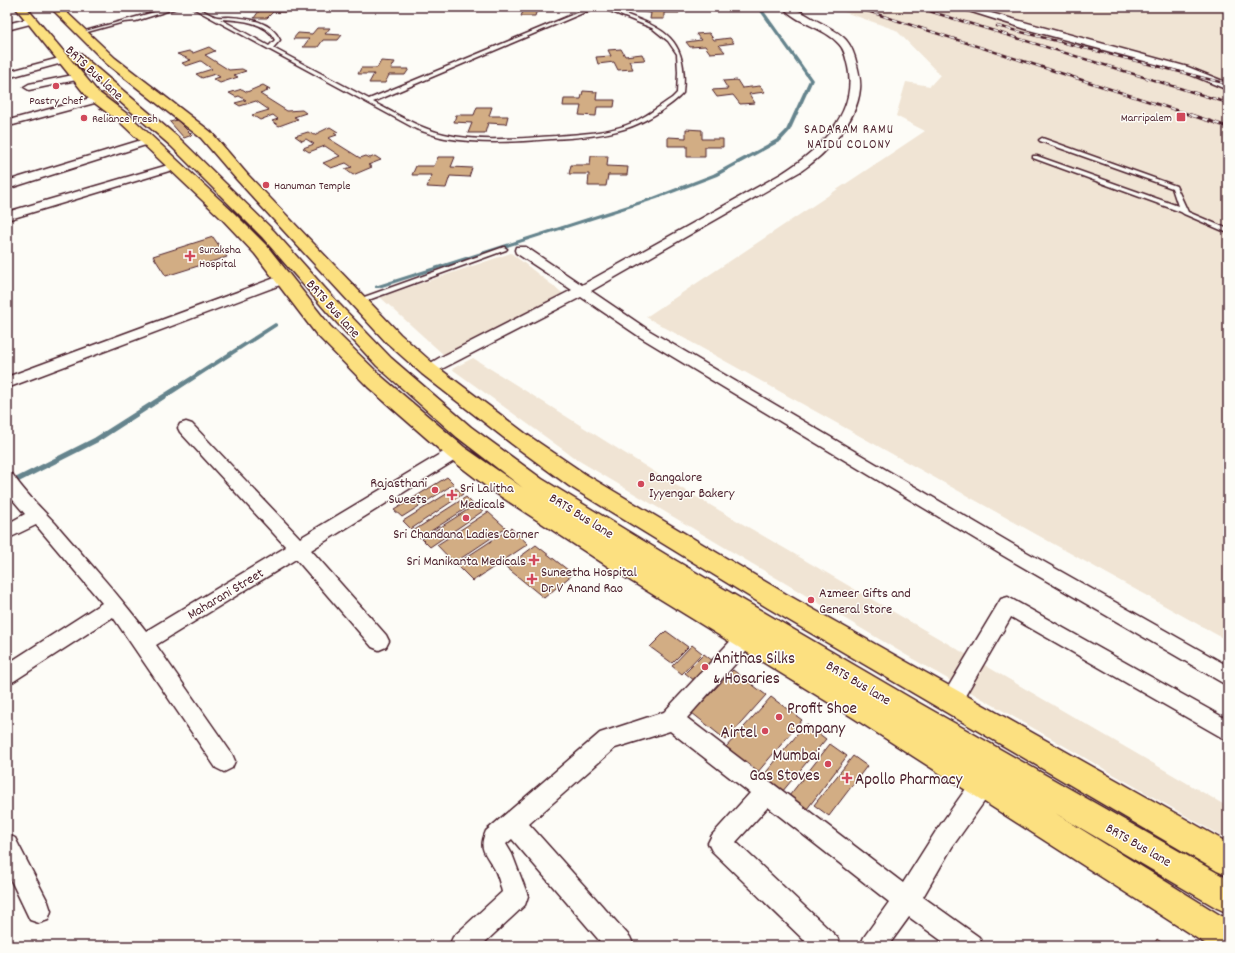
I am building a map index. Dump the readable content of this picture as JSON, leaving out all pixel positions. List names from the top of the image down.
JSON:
{
  "streets": {
    "main road": ["BRTS Bus lane"],
    "street": ["Maharani Street"]
  },
  "districts": ["SADARAM RAMU NAIDU COLONY"],
  "places": {
    "other": [
      "Pastry Chef",
      "Reliance Fresh",
      "Hanuman Temple",
      "Bangalore Iyyengar Bakery",
      "Rajasthani Sweets",
      "Sri Chandana Ladies Corner",
      "Azmeer Gifts and General Store",
      "Anithas Silks & Hosaries",
      "Profit Shoe Company",
      "Airtel",
      "Mumbai Gas Stoves"
    ],
    "transit": ["Marripalem"],
    "health": [
      "Suraksha Hospital",
      "Sri Lalitha Medicals",
      "Sri Manikanta Medicals",
      "Suneetha Hospital Dr V Anand Rao",
      "Apollo Pharmacy"
    ]
  }
}
